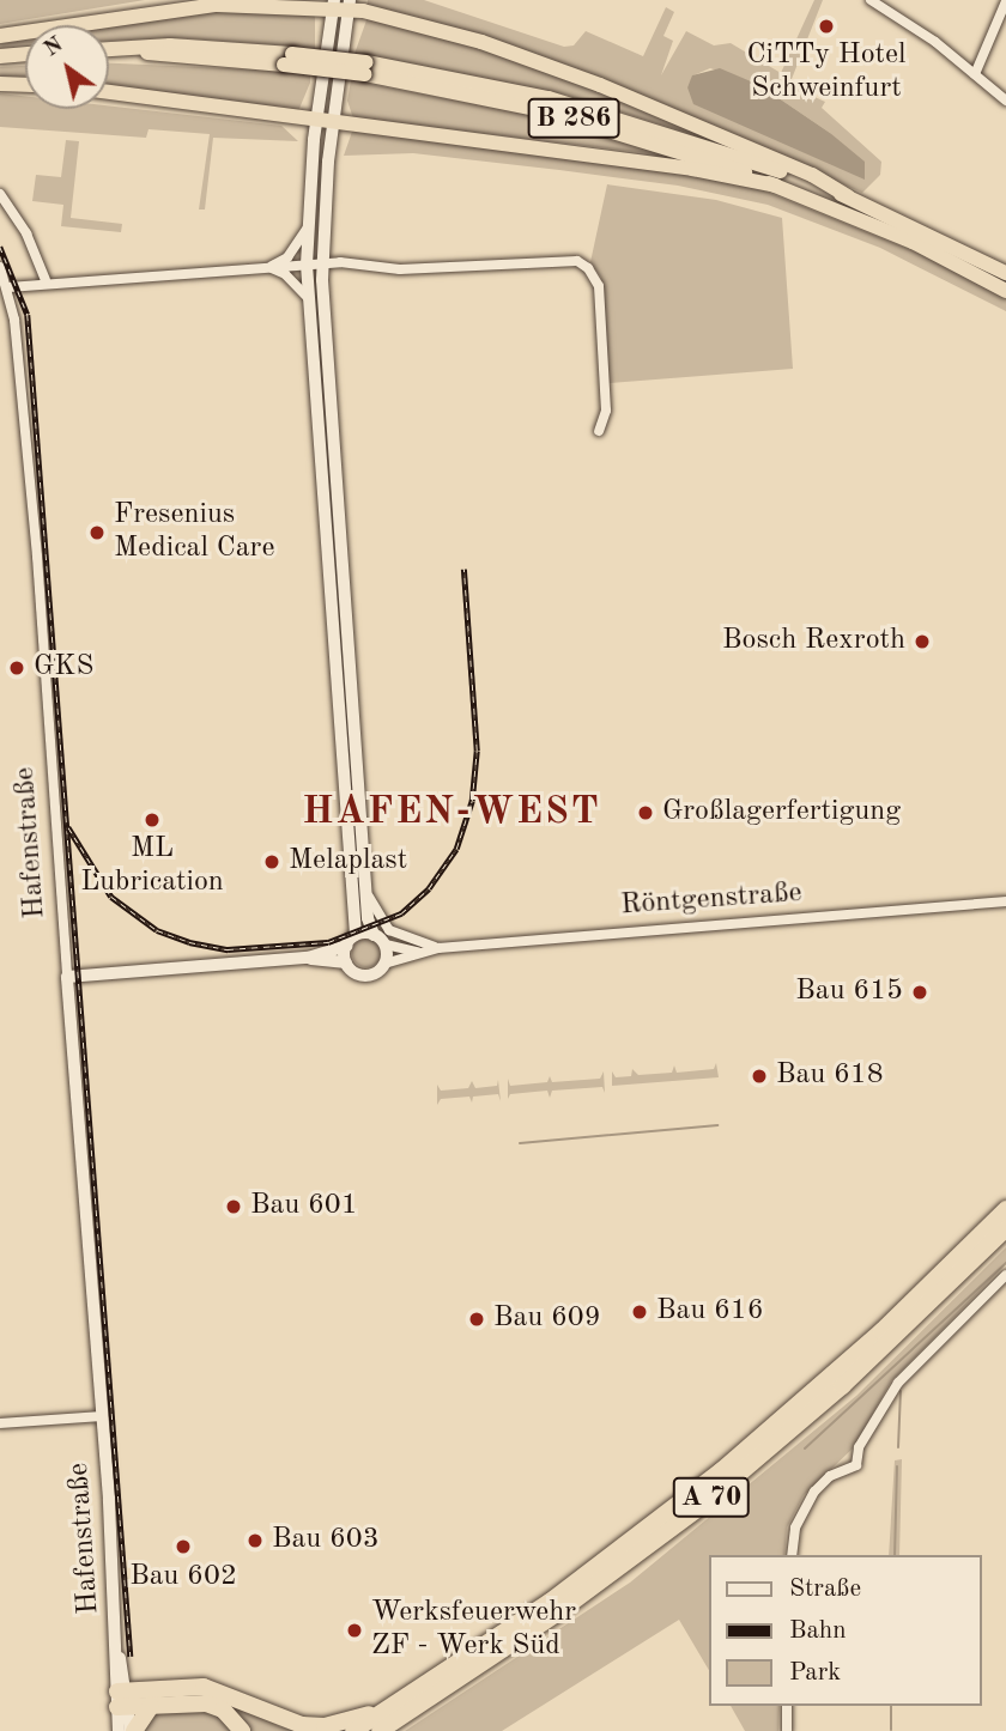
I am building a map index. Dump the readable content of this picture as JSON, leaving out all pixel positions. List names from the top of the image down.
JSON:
{
  "streets": {
    "highway": ["B 286", "A 70"],
    "street": ["Hafenstraße", "Röntgenstraße"]
  },
  "districts": ["HAFEN-WEST"],
  "places": [
    "CiTTy Hotel Schweinfurt",
    "Fresenius Medical Care",
    "Bosch Rexroth",
    "GKS",
    "Großlagerfertigung",
    "ML Lubrication",
    "Melaplast",
    "Bau 615",
    "Bau 618",
    "Bau 601",
    "Bau 616",
    "Bau 609",
    "Bau 603",
    "Bau 602",
    "Werksfeuerwehr ZF - Werk Süd"
  ],
  "legend": ["Straße", "Bahn", "Park"],
  "north": "top left"
}
